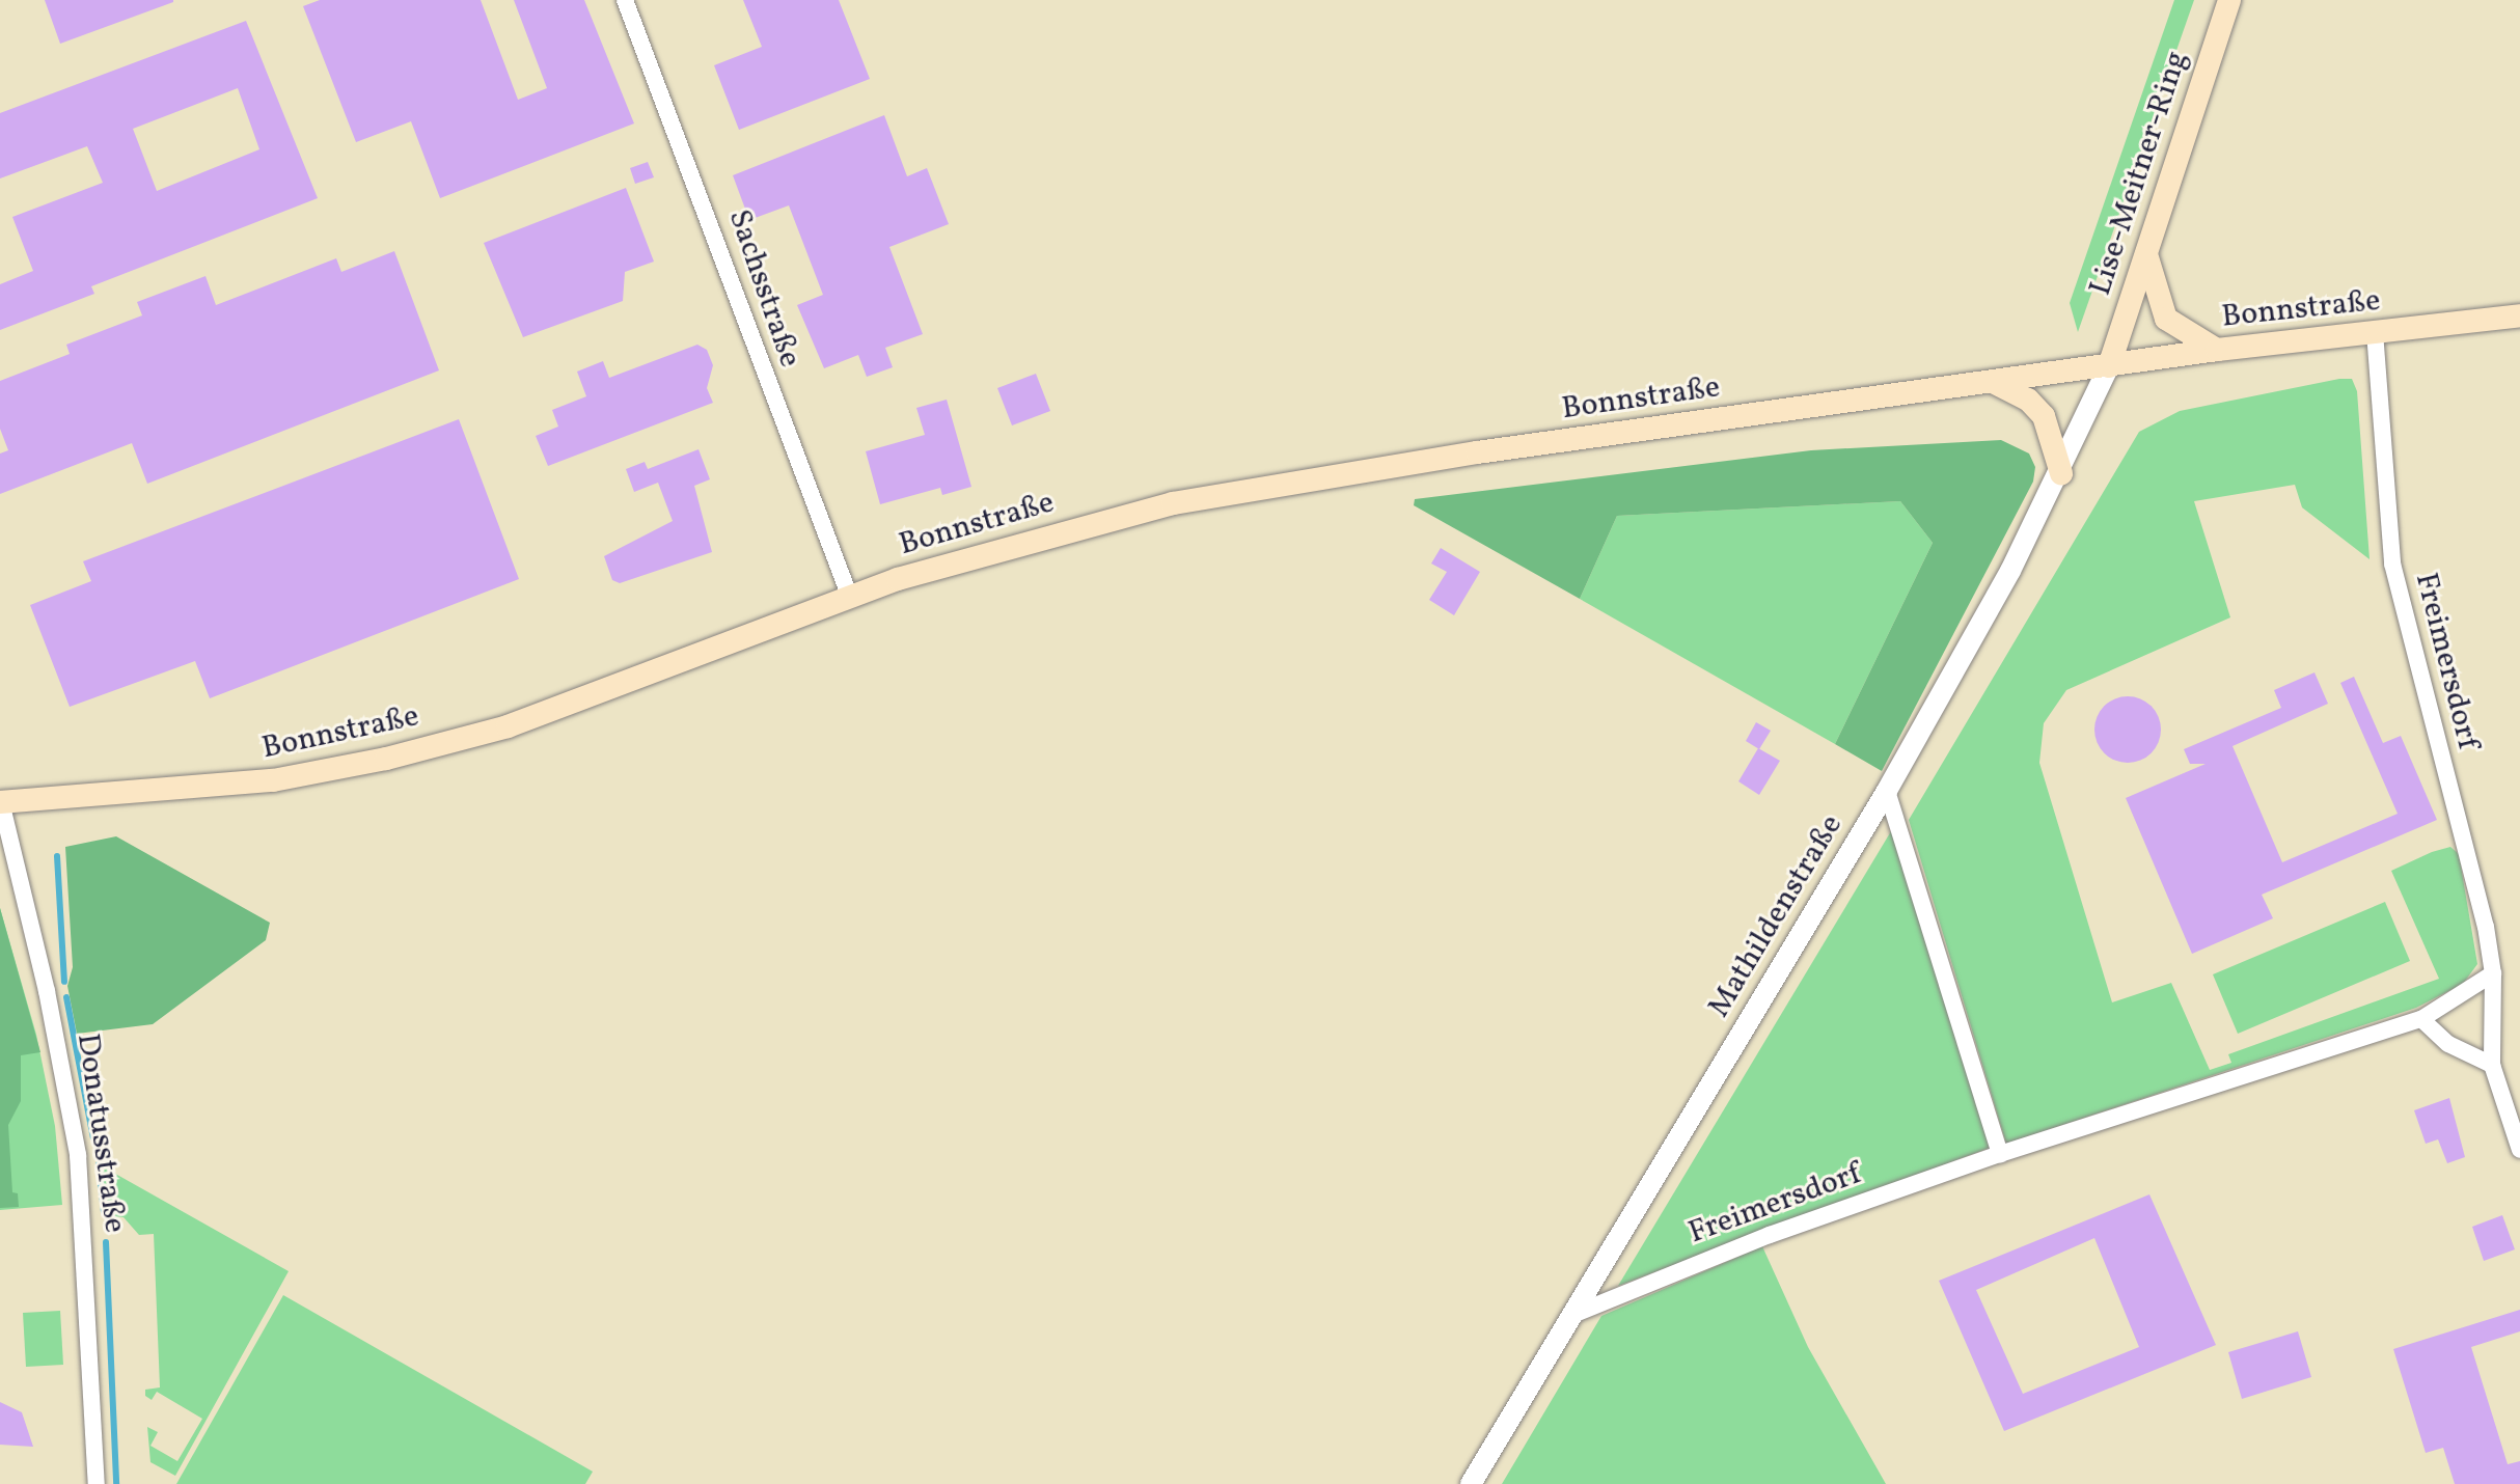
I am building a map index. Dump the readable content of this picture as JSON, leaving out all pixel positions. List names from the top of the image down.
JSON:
{
  "streets": {
    "main road": ["Lise-Meitner-Ring", "Bonnstraße"],
    "street": [
      "Sachsstraße",
      "Freimersdorf",
      "Mathildenstraße",
      "Donatusstraße"
    ]
  },
  "crossings": [
    ["Lise-Meitner-Ring", "Bonnstraße"],
    ["Lise-Meitner-Ring", "Mathildenstraße"],
    ["Sachsstraße", "Bonnstraße"],
    ["Bonnstraße", "Freimersdorf"],
    ["Bonnstraße", "Mathildenstraße"],
    ["Bonnstraße", "Donatusstraße"],
    ["Freimersdorf", "Mathildenstraße"]
  ]
}
